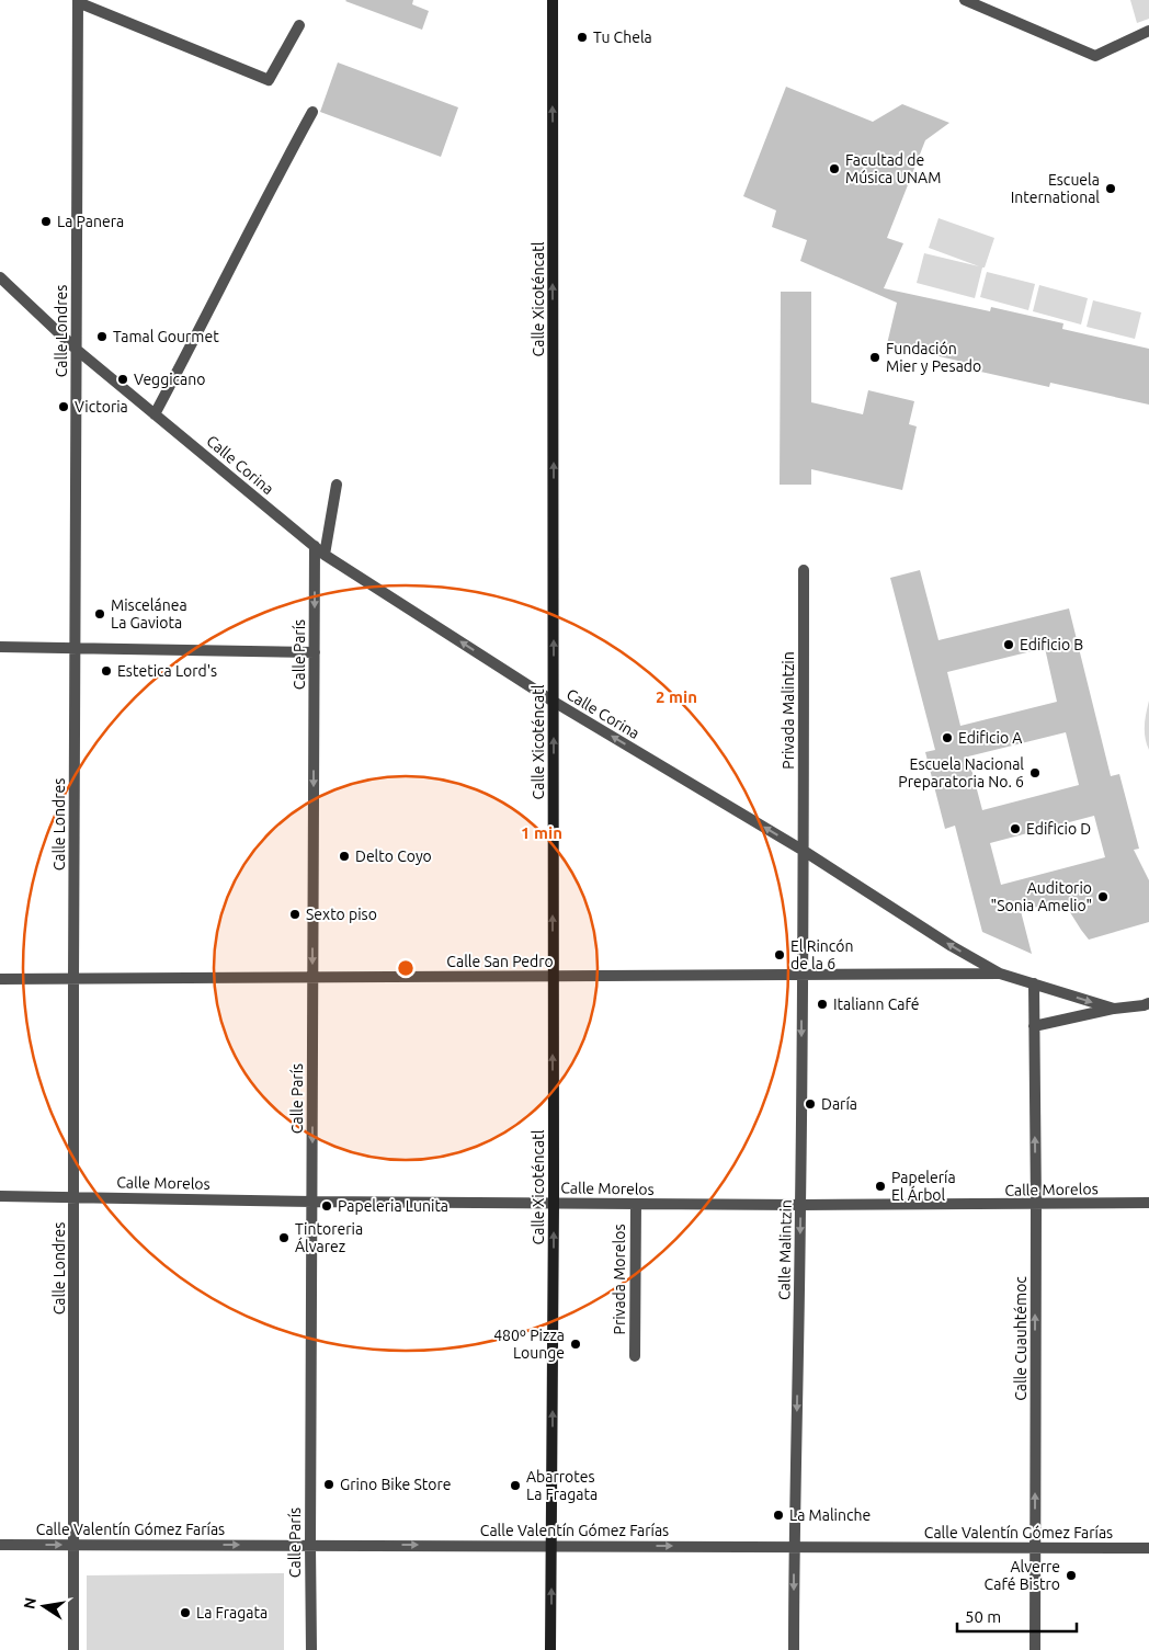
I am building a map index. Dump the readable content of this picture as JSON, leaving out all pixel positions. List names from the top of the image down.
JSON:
{
  "streets": {
    "street": [
      "Calle Xicoténcatl",
      "Calle Londres",
      "Calle Corina",
      "Calle París",
      "Privada Malintzin",
      "Calle San Pedro",
      "Calle Morelos",
      "Calle Malintzin",
      "Privada Morelos",
      "Calle Cuauhtémoc",
      "Calle Valentín Gómez Farías"
    ]
  },
  "crossings": [
    ["Calle Xicoténcatl", "Calle Corina"],
    ["Calle Xicoténcatl", "Calle San Pedro"],
    ["Calle Xicoténcatl", "Calle Morelos"],
    ["Calle Xicoténcatl", "Calle Valentín Gómez Farías"],
    ["Calle Londres", "Calle Corina"],
    ["Calle Londres", "Calle San Pedro"],
    ["Calle Londres", "Calle Morelos"],
    ["Calle Londres", "Calle Valentín Gómez Farías"],
    ["Calle Corina", "Calle París"],
    ["Calle Corina", "Privada Malintzin"],
    ["Calle Corina", "Calle San Pedro"],
    ["Calle Corina", "Calle Malintzin"],
    ["Calle Corina", "Calle Cuauhtémoc"],
    ["Calle París", "Calle San Pedro"],
    ["Calle París", "Calle Morelos"],
    ["Calle París", "Calle Valentín Gómez Farías"],
    ["Privada Malintzin", "Calle Malintzin"],
    ["Calle San Pedro", "Calle Malintzin"],
    ["Calle Morelos", "Calle Malintzin"],
    ["Calle Morelos", "Privada Morelos"],
    ["Calle Morelos", "Calle Cuauhtémoc"],
    ["Calle Malintzin", "Calle Valentín Gómez Farías"],
    ["Calle Cuauhtémoc", "Calle Valentín Gómez Farías"]
  ],
  "one_way": [
    "Calle Xicoténcatl",
    "Calle Corina",
    "Calle París",
    "Calle Malintzin",
    "Calle Cuauhtémoc",
    "Calle Valentín Gómez Farías"
  ],
  "places": [
    "Tu Chela",
    "Facultad de Música UNAM",
    "Escuela International",
    "La Panera",
    "Tamal Gourmet",
    "Fundación Mier y Pesado",
    "Veggicano",
    "Victoria",
    "Miscelánea La Gaviota",
    "Edificio B",
    "Estetica Lord's",
    "Edificio A",
    "Escuela Nacional Preparatoria No. 6",
    "Edificio D",
    "Delto Coyo",
    "Auditorio \"Sonia Amelio\"",
    "Sexto piso",
    "El Rincón de la 6",
    "Italiann Café",
    "Daría",
    "Papelería El Árbol",
    "Papeleria Lunita",
    "Tintoreria Álvarez",
    "480º Pizza Lounge",
    "Grino Bike Store",
    "Abarrotes La Fragata",
    "La Malinche",
    "Alverre Café Bistro",
    "La Fragata"
  ],
  "scale_bar": "50 m",
  "north": "left",
  "rings": ["2 min", "1 min"]
}
